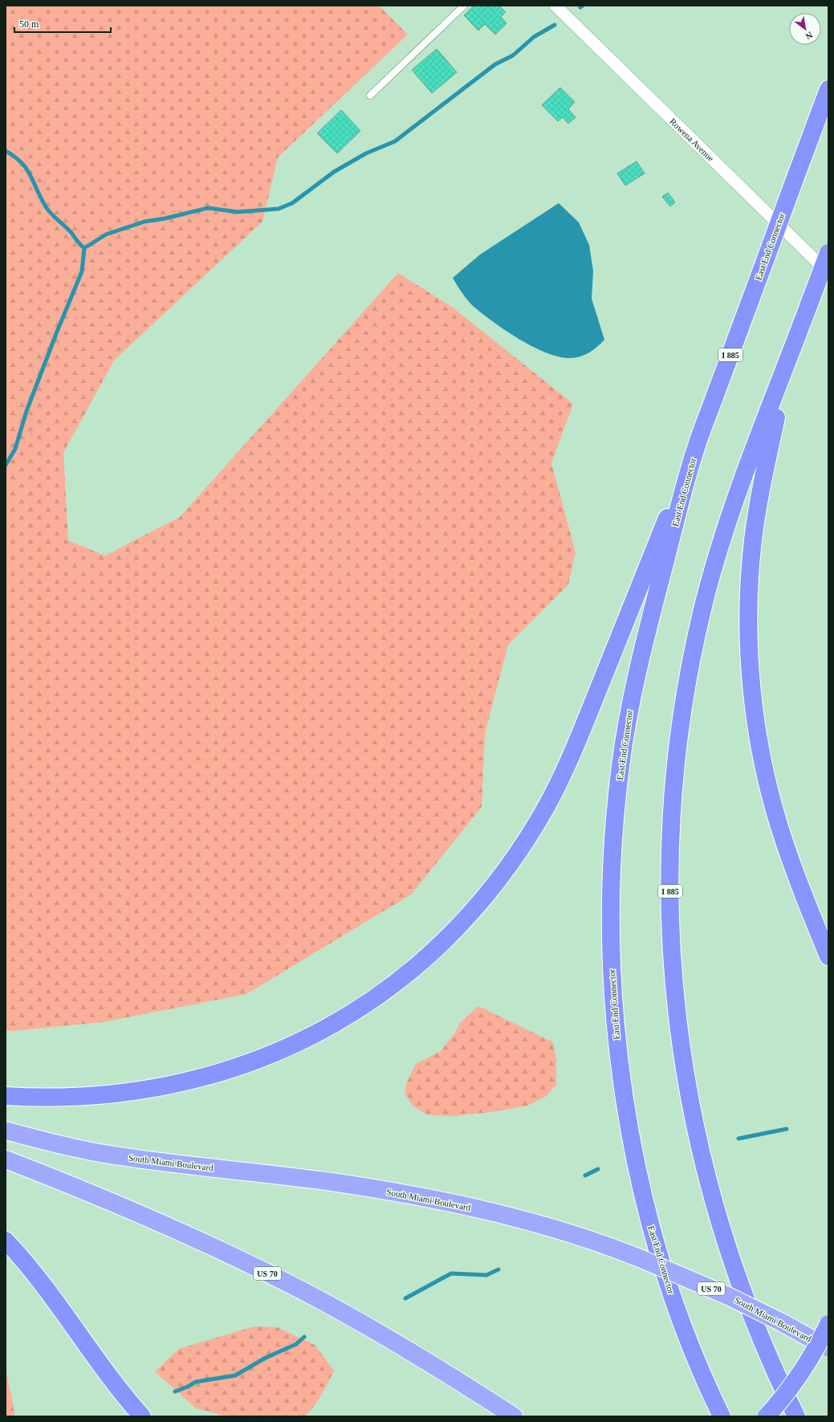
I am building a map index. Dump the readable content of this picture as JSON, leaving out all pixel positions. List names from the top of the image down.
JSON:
{
  "streets": {
    "highway": [
      "East End Connector",
      "I 885",
      "South Miami Boulevard",
      "US 70"
    ],
    "street": ["Rowena Avenue"]
  },
  "scale_bar": "50 m",
  "north": "bottom right"
}
